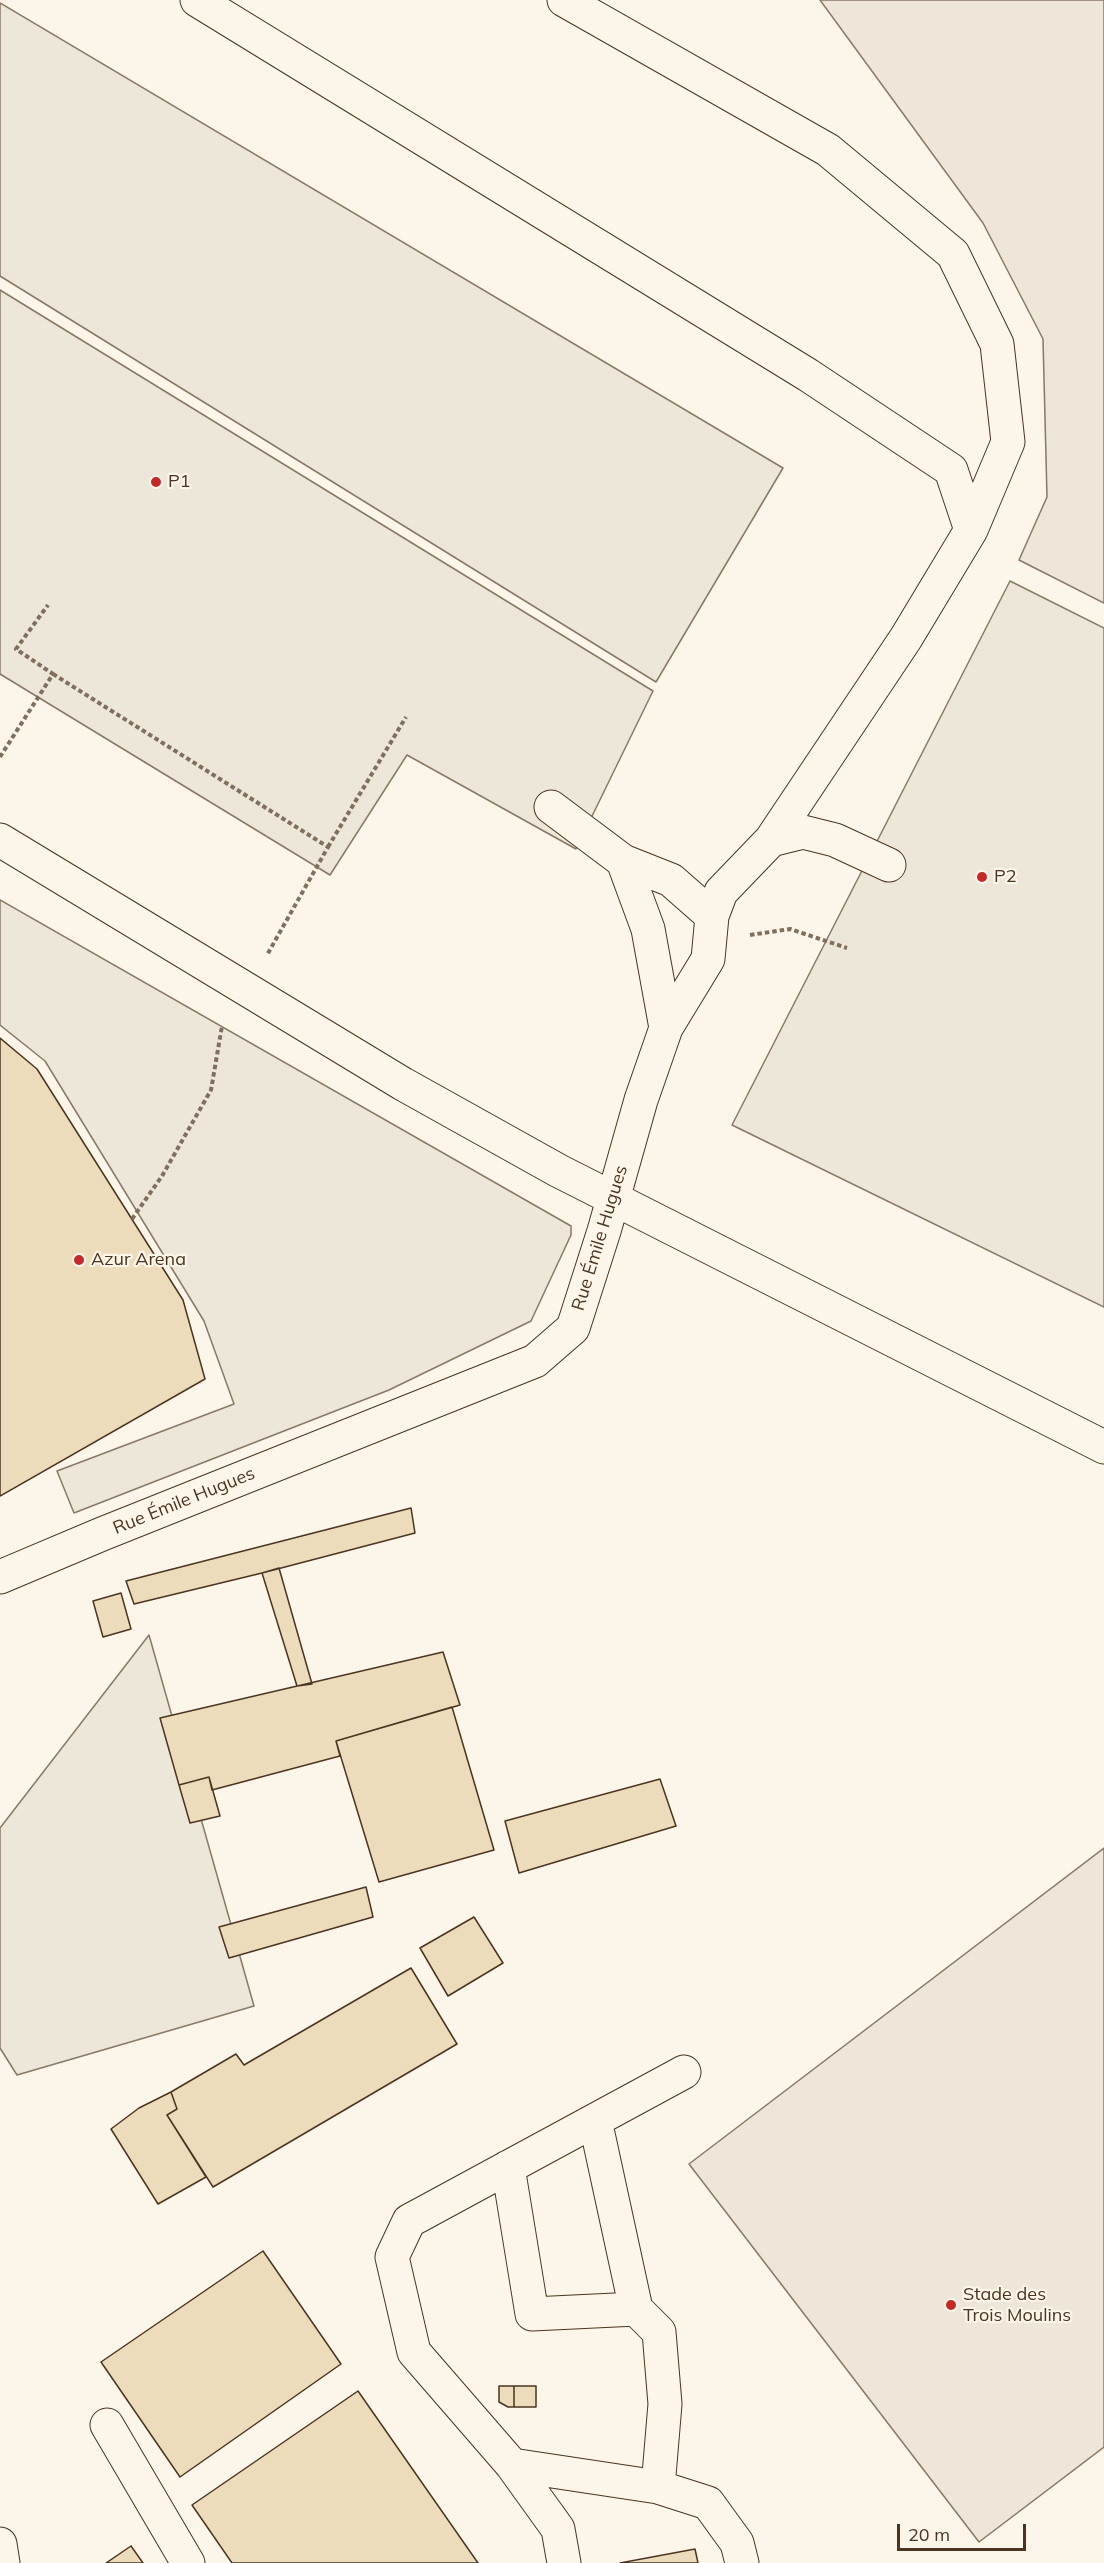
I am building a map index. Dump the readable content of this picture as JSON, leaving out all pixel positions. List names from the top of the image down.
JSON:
{
  "streets": {
    "street": ["Rue Émile Hugues"]
  },
  "places": [
    "P1",
    "P2",
    "Azur Arena",
    "Stade des Trois Moulins"
  ],
  "scale_bar": "20 m"
}
